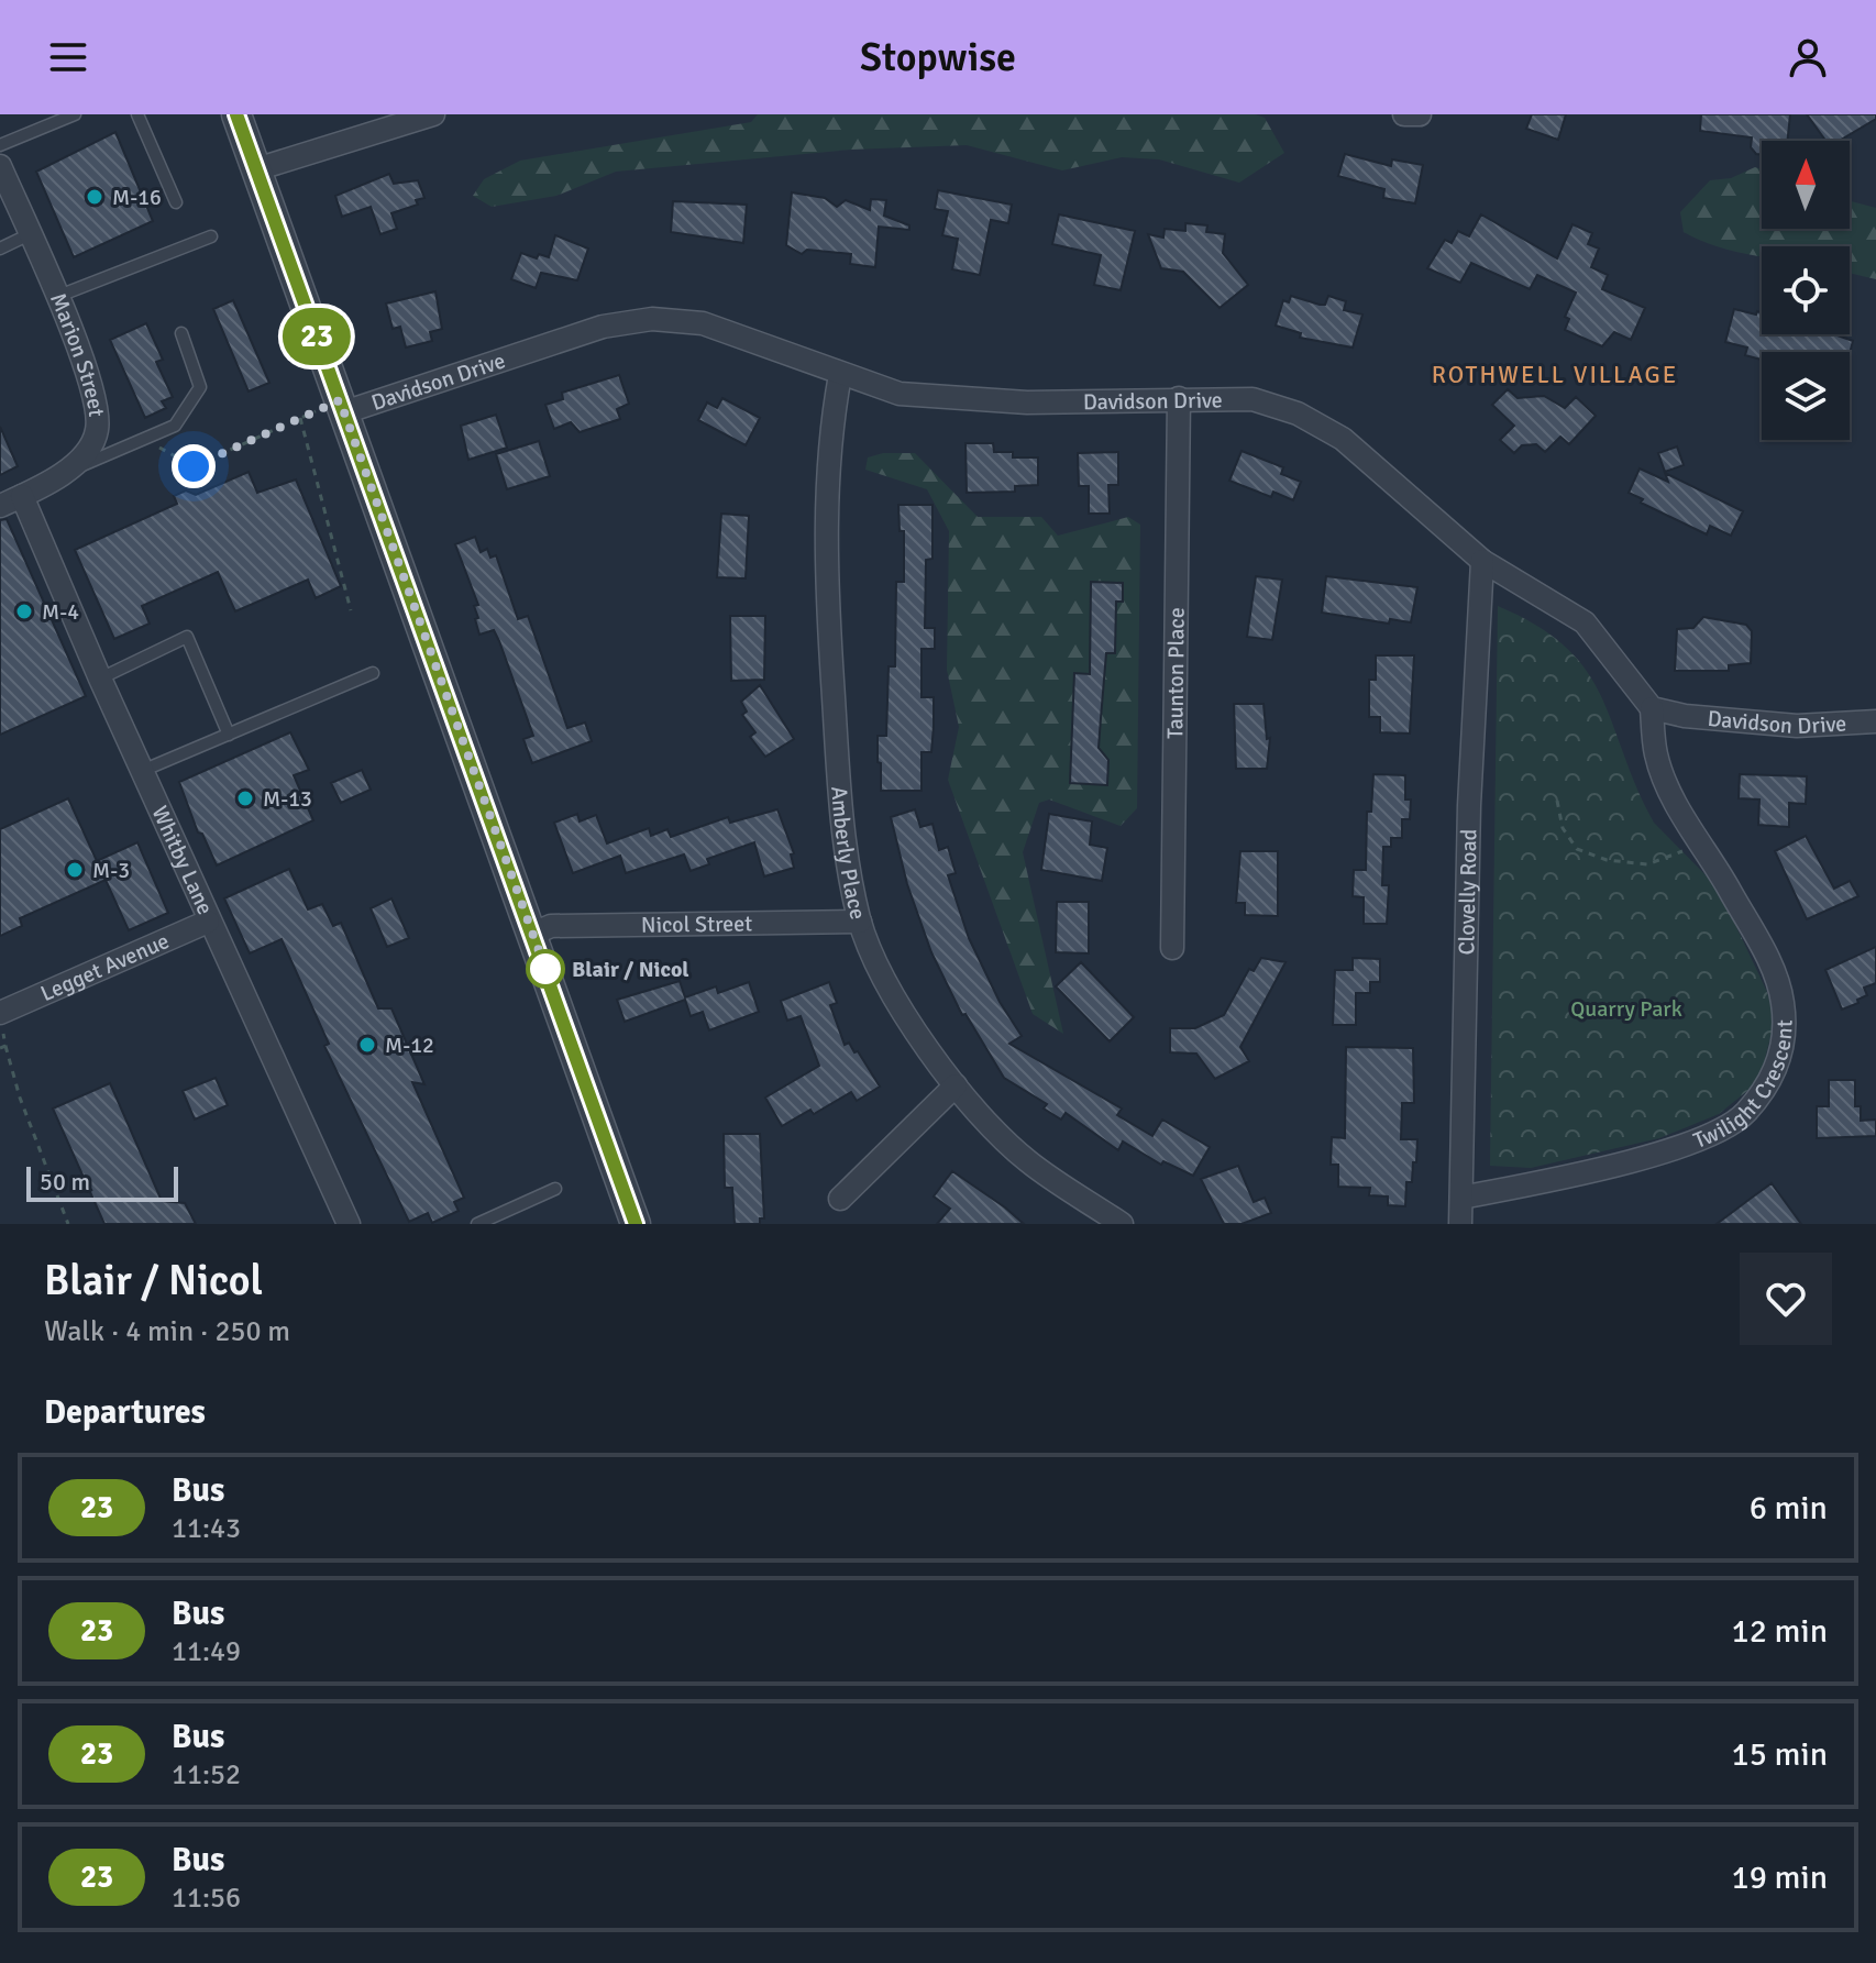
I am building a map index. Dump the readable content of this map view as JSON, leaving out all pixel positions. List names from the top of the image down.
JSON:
{
  "streets": {
    "street": [
      "Marion Street",
      "Davidson Drive",
      "Taunton Place",
      "Amberly Place",
      "Whitby Lane",
      "Clovelly Road",
      "Nicol Street",
      "Legget Avenue",
      "Twilight Crescent"
    ]
  },
  "crossings": [
    ["Marion Street", "Whitby Lane"],
    ["Davidson Drive", "Taunton Place"],
    ["Davidson Drive", "Amberly Place"],
    ["Davidson Drive", "Clovelly Road"],
    ["Davidson Drive", "Twilight Crescent"],
    ["Amberly Place", "Nicol Street"],
    ["Whitby Lane", "Legget Avenue"],
    ["Clovelly Road", "Twilight Crescent"]
  ],
  "districts": ["ROTHWELL VILLAGE"],
  "parks": ["Quarry Park"],
  "places": [
    "M-16",
    "M-4",
    "M-13",
    "M-3",
    "Blair / Nicol",
    "M-12"
  ],
  "lines": ["bus line 23"],
  "scale_bar": "50 m",
  "north": "top",
  "page": {
    "header": "Stopwise",
    "on_map": "23",
    "scale": "50 m",
    "heading": [
      ["Blair / Nicol", "Walk · 4 min · 250 m"],
      "Departures"
    ],
    "list": [
      {
        "mark": "23",
        "name": "Bus",
        "note": "11:43",
        "value": "6 min"
      },
      {
        "mark": "23",
        "name": "Bus",
        "note": "11:49",
        "value": "12 min"
      },
      {
        "mark": "23",
        "name": "Bus",
        "note": "11:52",
        "value": "15 min"
      },
      {
        "mark": "23",
        "name": "Bus",
        "note": "11:56",
        "value": "19 min"
      }
    ]
  }
}
